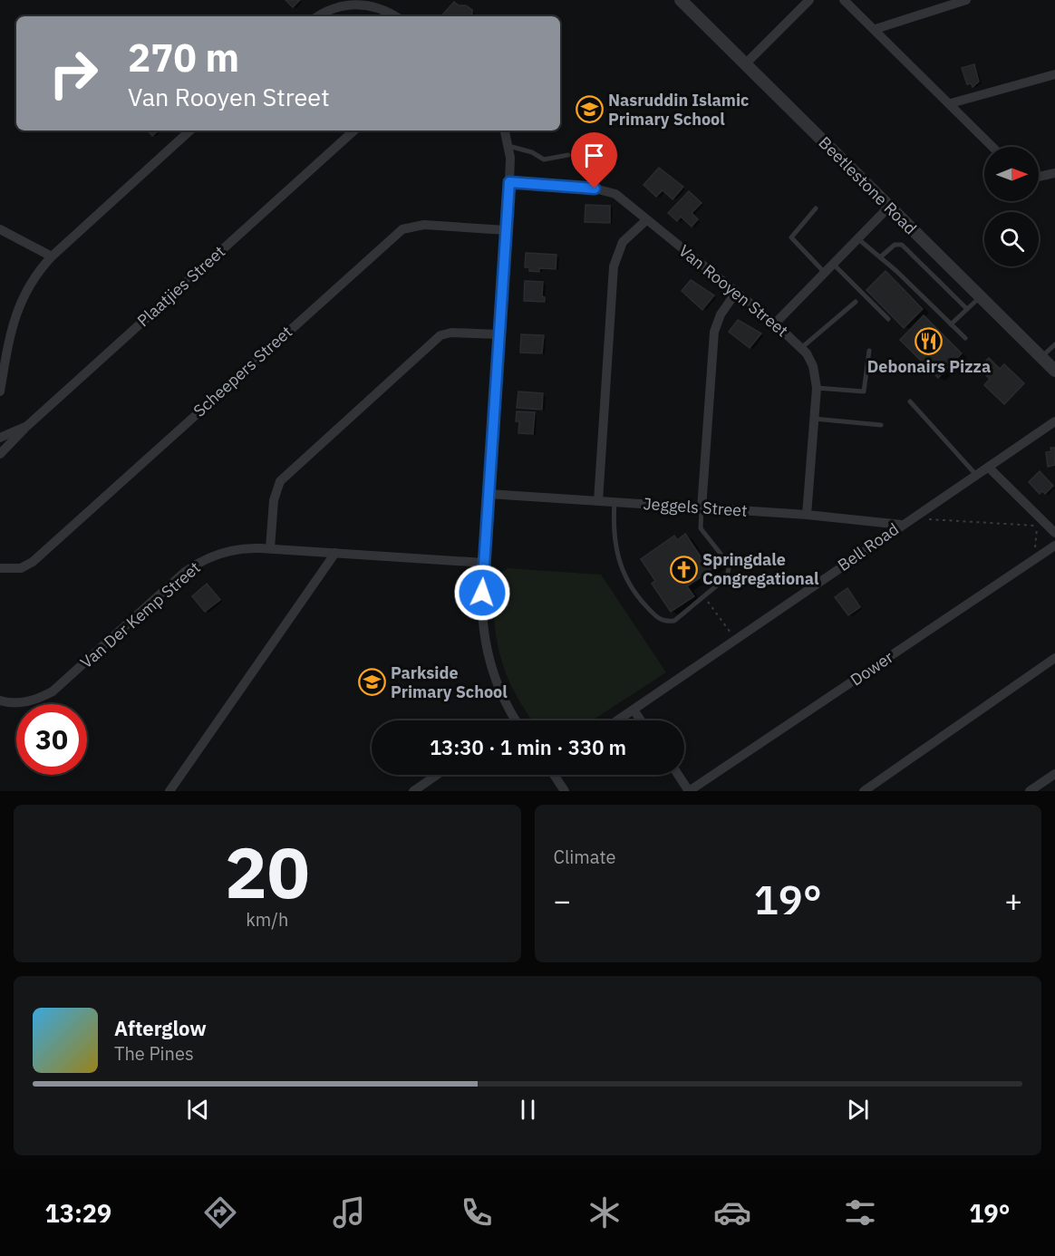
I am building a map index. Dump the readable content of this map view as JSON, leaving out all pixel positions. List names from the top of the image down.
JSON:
{
  "streets": {
    "street": [
      "Beetlestone Road",
      "Plaatjies Street",
      "Van Rooyen Street",
      "Scheepers Street",
      "Jeggels Street",
      "Bell Road",
      "Van Der Kemp Street",
      "Dower"
    ]
  },
  "crossings": [
    ["Van Rooyen Street", "Jeggels Street"],
    ["Jeggels Street", "Bell Road"]
  ],
  "places": {
    "school or university": ["Nasruddin Islamic Primary School", "Parkside Primary School"],
    "restaurant": ["Debonairs Pizza"],
    "church": ["Springdale Congregational"]
  },
  "north": "right",
  "page": {
    "turn": ["270 m", "Van Rooyen Street"],
    "limit": "30",
    "trip": "13:30 · 1 min · 330 m",
    "tile": [
      ["20", "km/h"],
      "Climate"
    ],
    "heat": ["−", "19°", "+"],
    "song": ["Afterglow", "The Pines"],
    "tabs": ["13:29", "19°"]
  }
}
